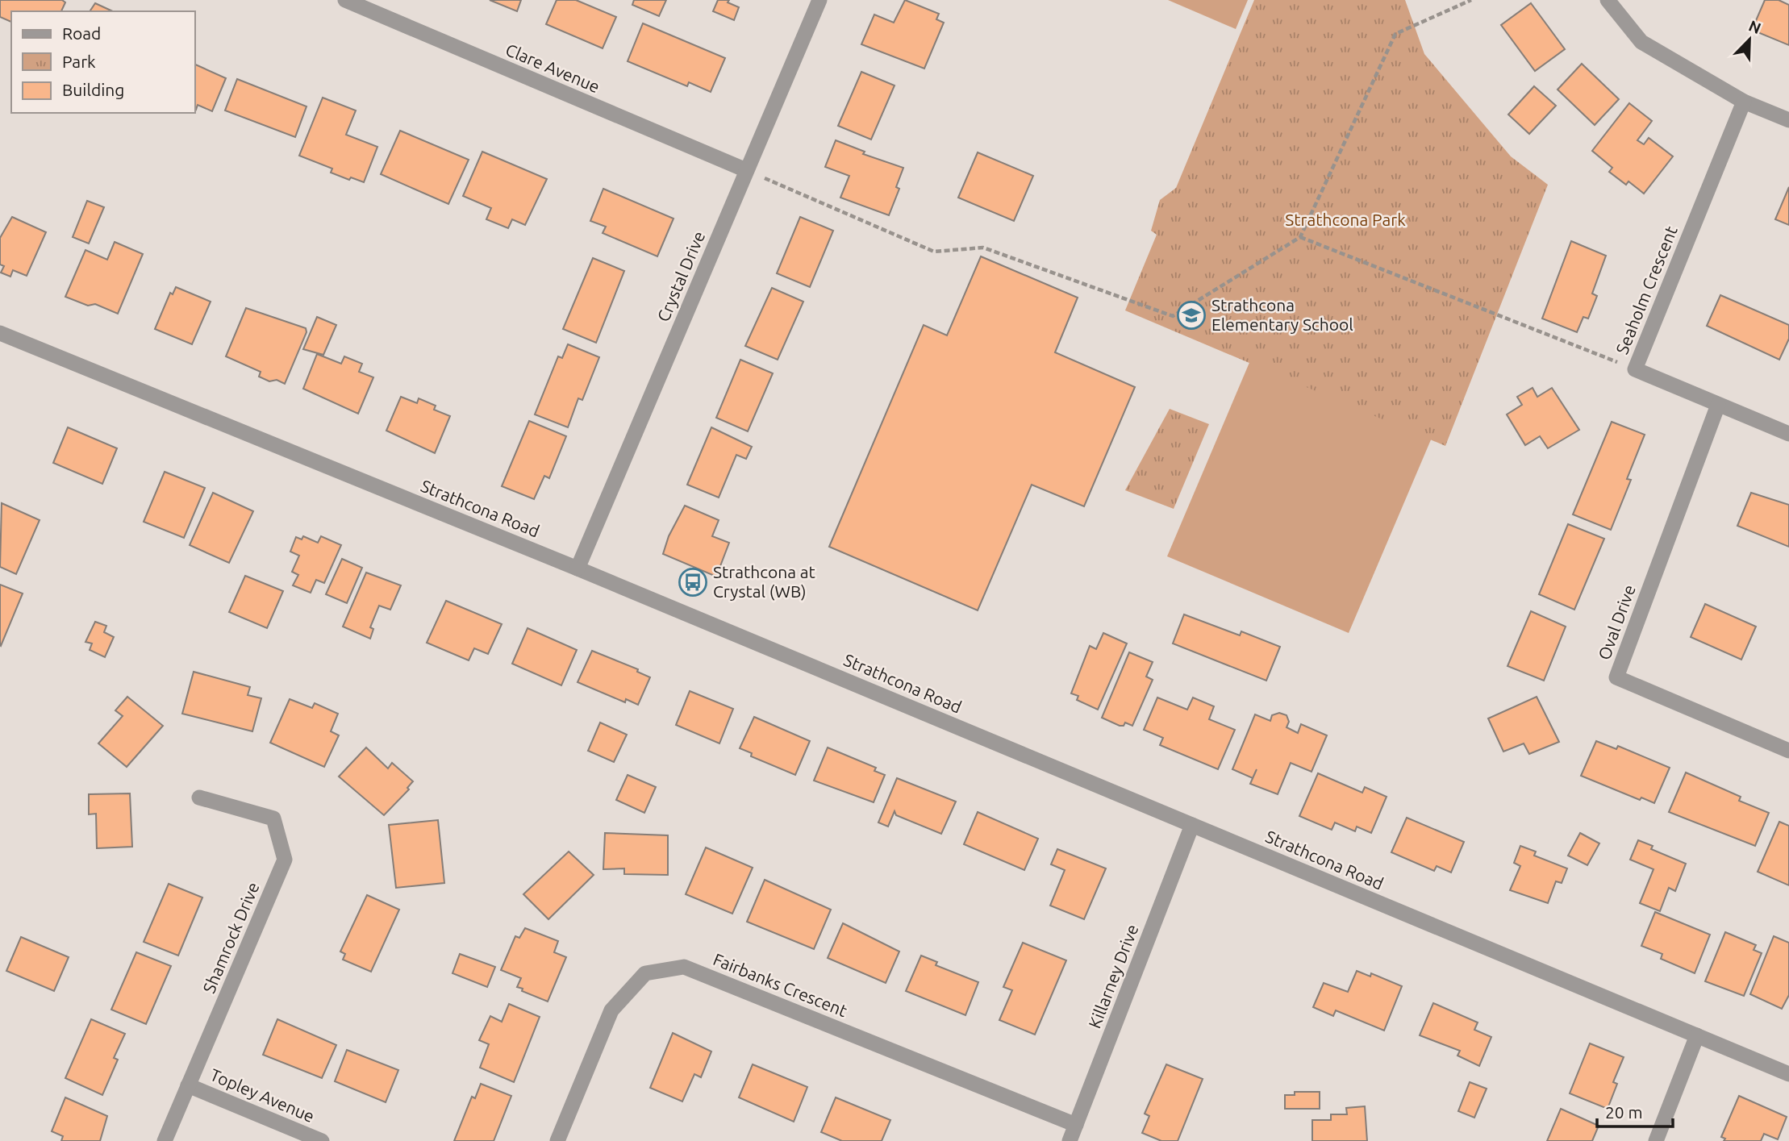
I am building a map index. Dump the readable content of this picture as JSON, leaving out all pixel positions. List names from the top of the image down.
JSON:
{
  "streets": {
    "street": [
      "Clare Avenue",
      "Crystal Drive",
      "Seaholm Crescent",
      "Strathcona Road",
      "Oval Drive",
      "Shamrock Drive",
      "Killarney Drive",
      "Fairbanks Crescent",
      "Topley Avenue"
    ]
  },
  "crossings": [
    ["Clare Avenue", "Crystal Drive"],
    ["Crystal Drive", "Strathcona Road"],
    ["Seaholm Crescent", "Oval Drive"],
    ["Strathcona Road", "Killarney Drive"],
    ["Shamrock Drive", "Topley Avenue"],
    ["Killarney Drive", "Fairbanks Crescent"]
  ],
  "parks": ["Strathcona Park"],
  "places": {
    "school or university": ["Strathcona Elementary School"],
    "bus stop": ["Strathcona at Crystal (WB)"]
  },
  "legend": ["Road", "Park", "Building"],
  "scale_bar": "20 m",
  "north": "top right"
}
